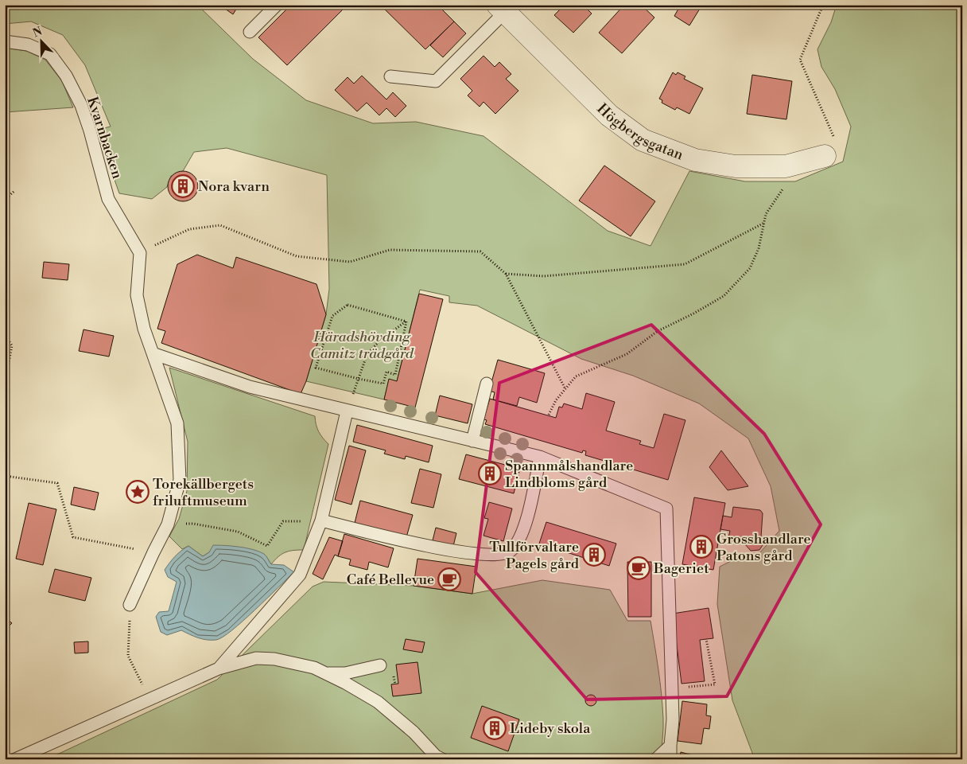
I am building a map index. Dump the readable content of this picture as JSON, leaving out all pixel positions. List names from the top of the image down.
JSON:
{
  "streets": {
    "street": ["Högbergsgatan"],
    "lane": ["Kvarnbacken"]
  },
  "parks": ["Häradshövding Camitz trädgård"],
  "places": {
    "building": [
      "Nora kvarn",
      "Spannmålshandlare Lindbloms gård",
      "Grosshandlare Patons gård",
      "Tullförvaltare Pagels gård",
      "Lideby skola"
    ],
    "place": ["Torekällbergets friluftmuseum"],
    "cafe": ["Bageriet", "Café Bellevue"]
  },
  "north": "top left"
}
